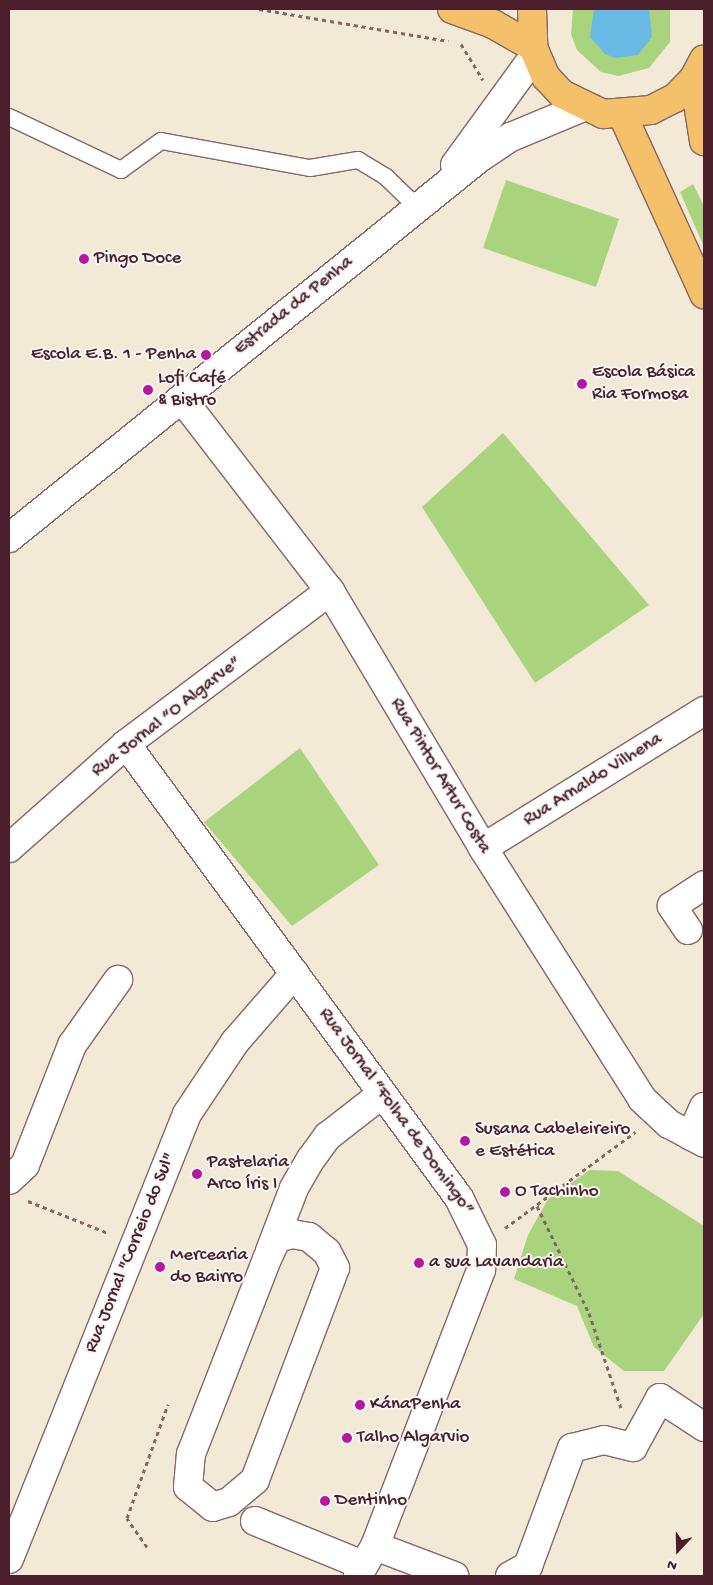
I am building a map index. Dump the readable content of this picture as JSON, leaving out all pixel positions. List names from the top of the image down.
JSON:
{
  "streets": {
    "street": [
      "Estrada da Penha",
      "Rua Jornal “O Algarve”",
      "Rua Pintor Artur Costa",
      "Rua Arnaldo Vilhena",
      "Rua Jornal “Folha de Domingo”",
      "Rua Jornal \"Correio do Sul\""
    ]
  },
  "crossings": [
    ["Estrada da Penha", "Rua Pintor Artur Costa"],
    ["Rua Jornal “O Algarve”", "Rua Pintor Artur Costa"],
    ["Rua Jornal “O Algarve”", "Rua Jornal “Folha de Domingo”"],
    ["Rua Pintor Artur Costa", "Rua Arnaldo Vilhena"],
    ["Rua Jornal “Folha de Domingo”", "Rua Jornal \"Correio do Sul\""]
  ],
  "places": [
    "Pingo Doce",
    "Escola E.B. 1 - Penha",
    "Escola Básica Ria Formosa",
    "Lofi Café & Bistro",
    "Susana Cabeleireiro e Estética",
    "Pastelaria Arco Íris I",
    "O Tachinho",
    "a sua Lavandaria",
    "Mercearia do Bairro",
    "KánaPenha",
    "Talho Algarvio",
    "Dentinho"
  ],
  "north": "bottom"
}
